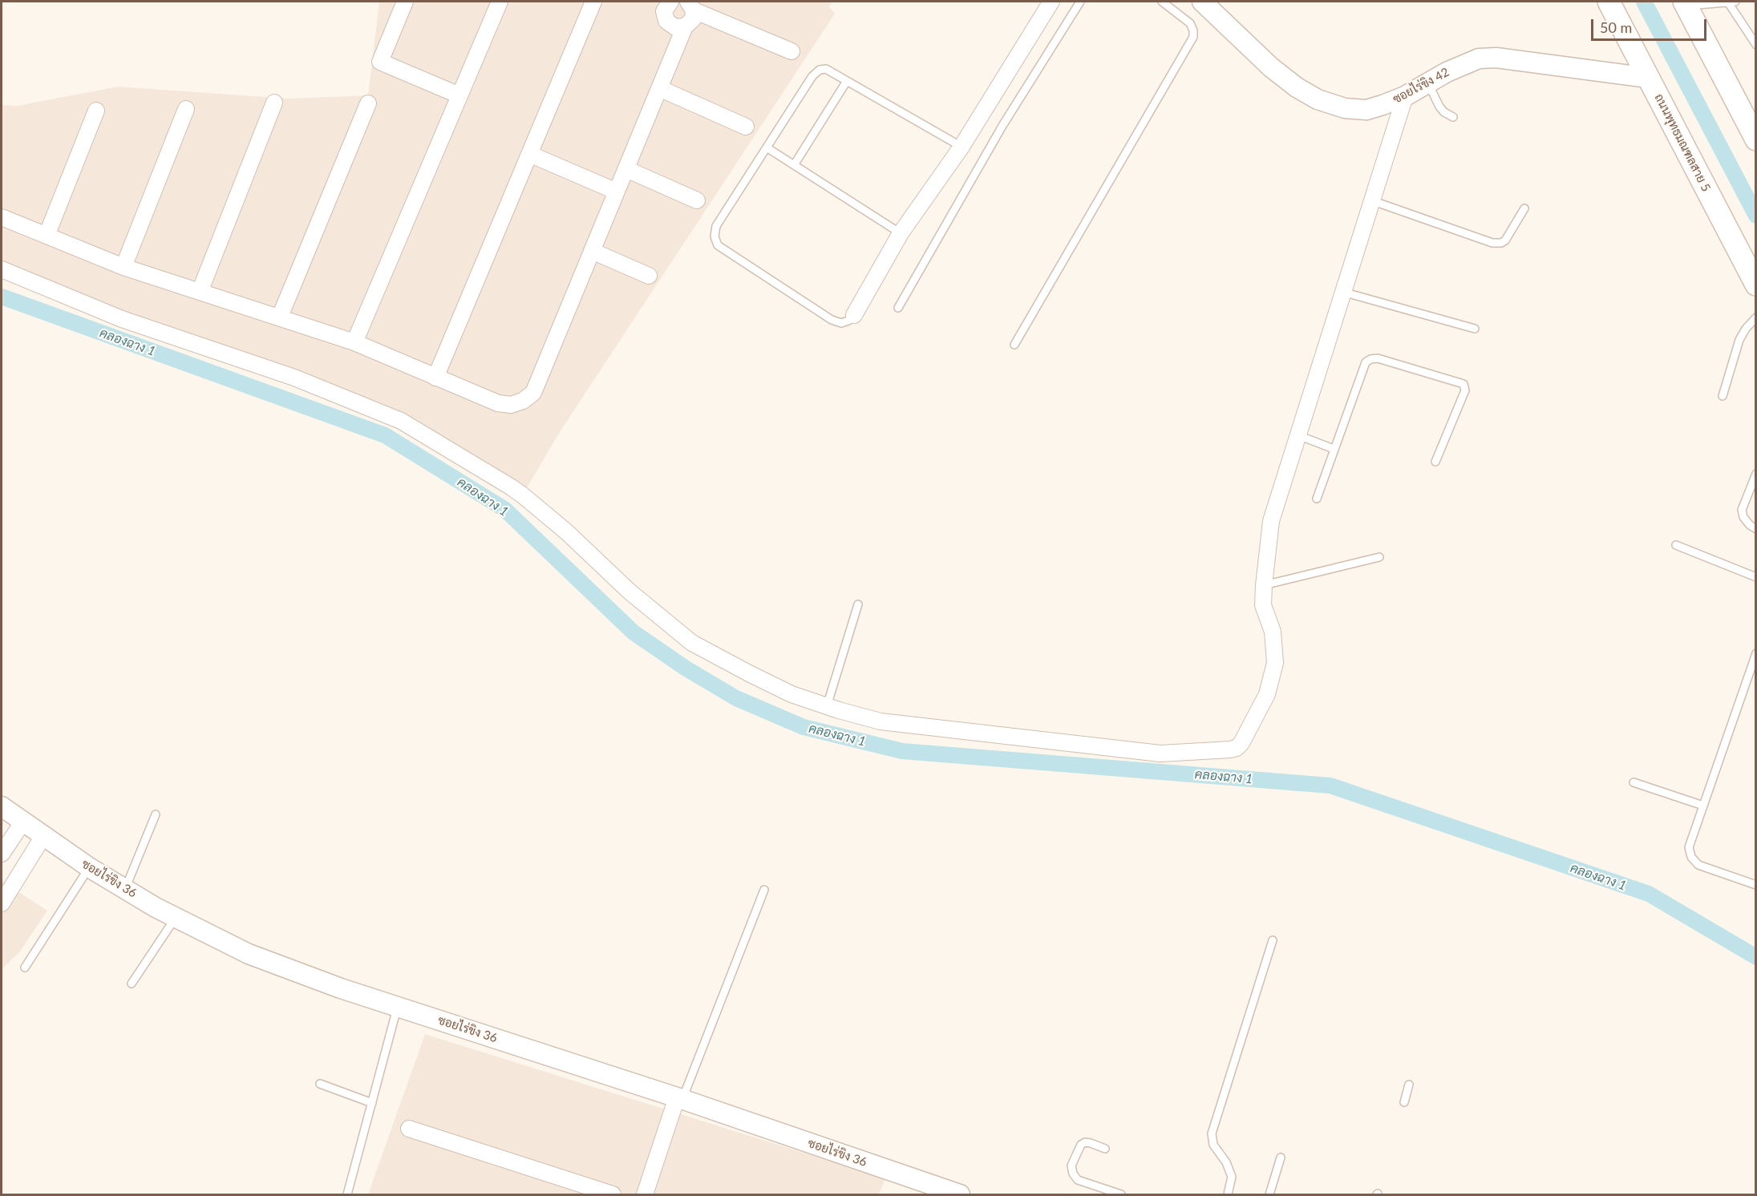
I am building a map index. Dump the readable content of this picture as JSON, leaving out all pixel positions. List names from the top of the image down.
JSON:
{
  "streets": {
    "main road": ["ถนนพุทธมณฑลสาย 5"],
    "street": ["ซอยไร่ขิง 42", "ซอยไร่ขิง 36"]
  },
  "crossings": [
    ["ซอยไร่ขิง 42", "ถนนพุทธมณฑลสาย 5"]
  ],
  "water": ["คลองฉาง 1"],
  "scale_bar": "50 m"
}
